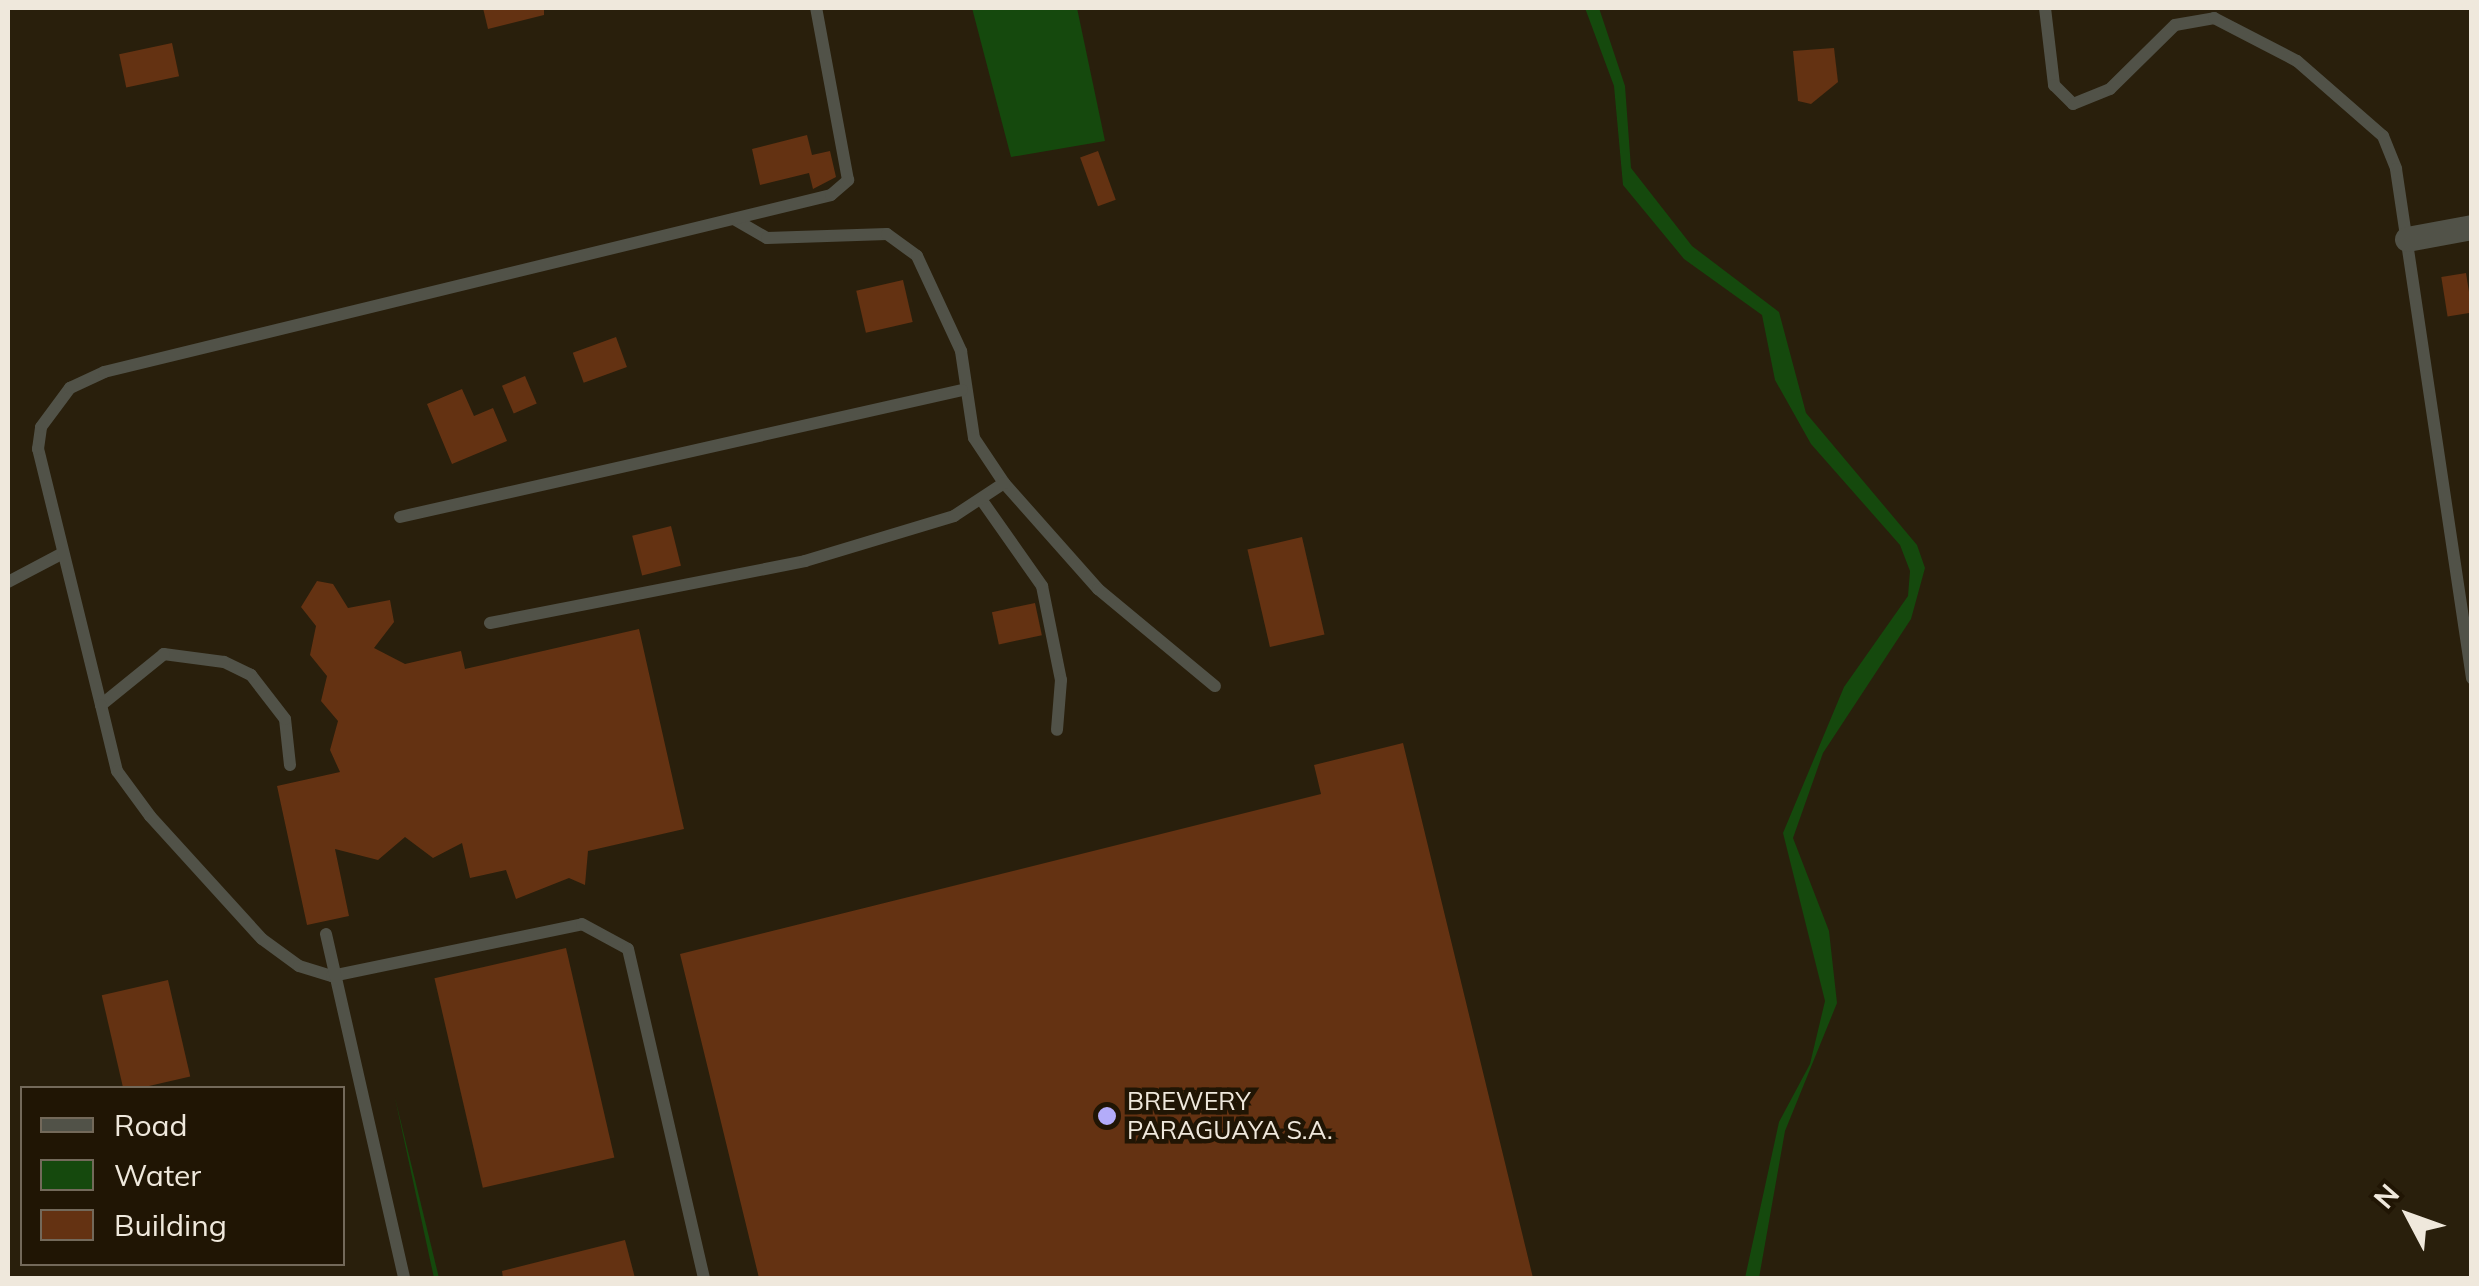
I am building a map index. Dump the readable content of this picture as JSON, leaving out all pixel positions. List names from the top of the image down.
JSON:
{
  "places": ["BREWERY PARAGUAYA S.A."],
  "legend": ["Road", "Water", "Building"],
  "north": "top left"
}
